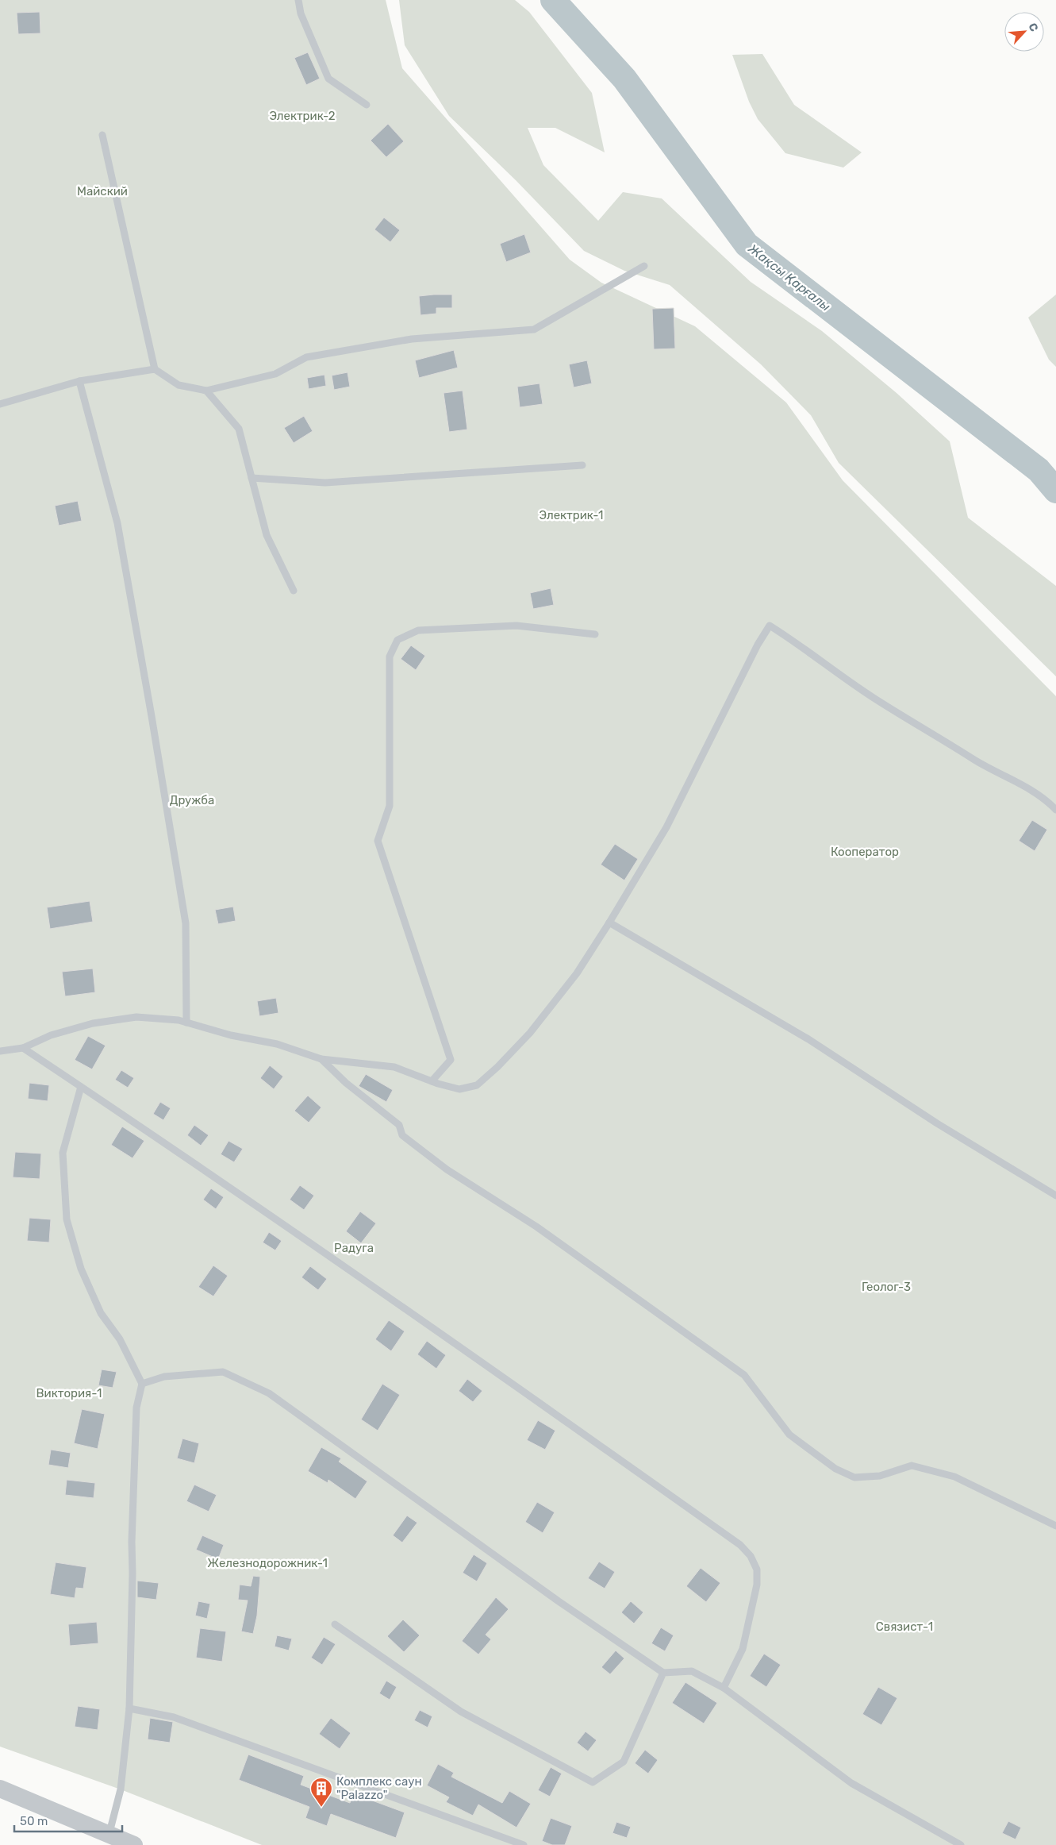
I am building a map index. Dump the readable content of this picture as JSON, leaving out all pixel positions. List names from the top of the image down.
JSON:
{
  "water": ["Жақсы Қарғалы"],
  "parks": [
    "Электрик-2",
    "Майский",
    "Электрик-1",
    "Дружба",
    "Кооператор",
    "Радуга",
    "Геолог-3",
    "Виктория-1",
    "Железнодорожник-1",
    "Связист-1"
  ],
  "places": {
    "building": ["Комплекс саун \"Palazzo\""]
  },
  "scale_bar": "50 m",
  "north": "top right"
}
